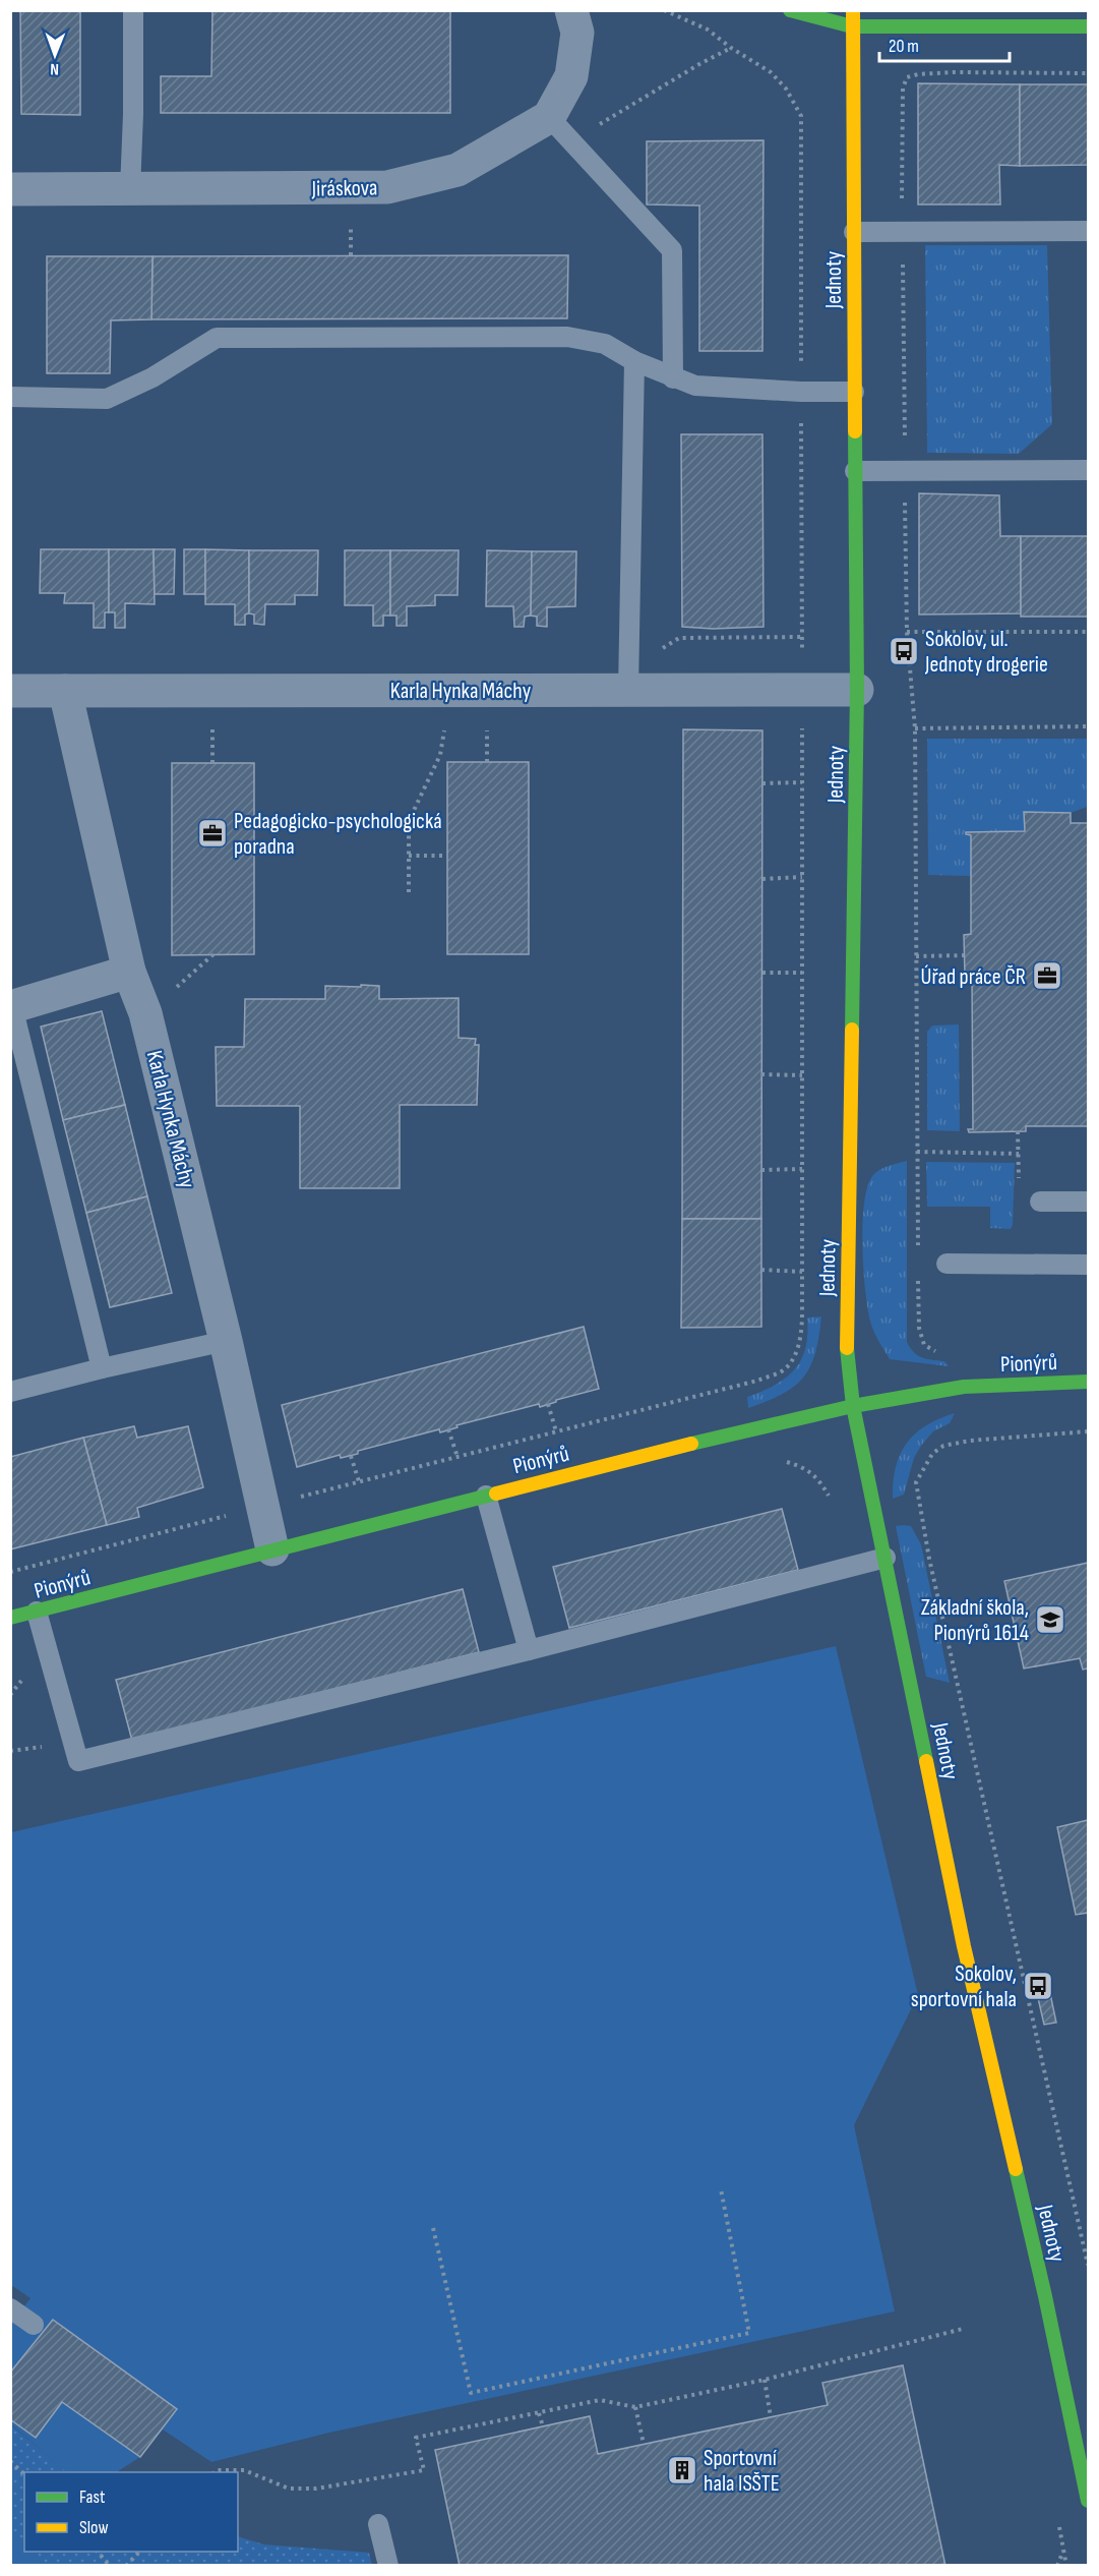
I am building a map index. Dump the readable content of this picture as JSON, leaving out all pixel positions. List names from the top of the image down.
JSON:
{
  "streets": {
    "street": [
      "Jiráskova",
      "Jednoty",
      "Karla Hynka Máchy",
      "Pionýrů"
    ]
  },
  "crossings": [
    ["Jednoty", "Karla Hynka Máchy"],
    ["Jednoty", "Pionýrů"],
    ["Karla Hynka Máchy", "Pionýrů"]
  ],
  "places": {
    "bus stop": ["Sokolov, ul. Jednoty drogerie", "Sokolov, sportovní hala"],
    "office": ["Pedagogicko-psychologická poradna", "Úřad práce ČR"],
    "school or university": ["Základní škola, Pionýrů 1614"],
    "building": ["Sportovní hala ISŠTE"]
  },
  "legend": ["Fast", "Slow"],
  "scale_bar": "20 m",
  "north": "bottom"
}
